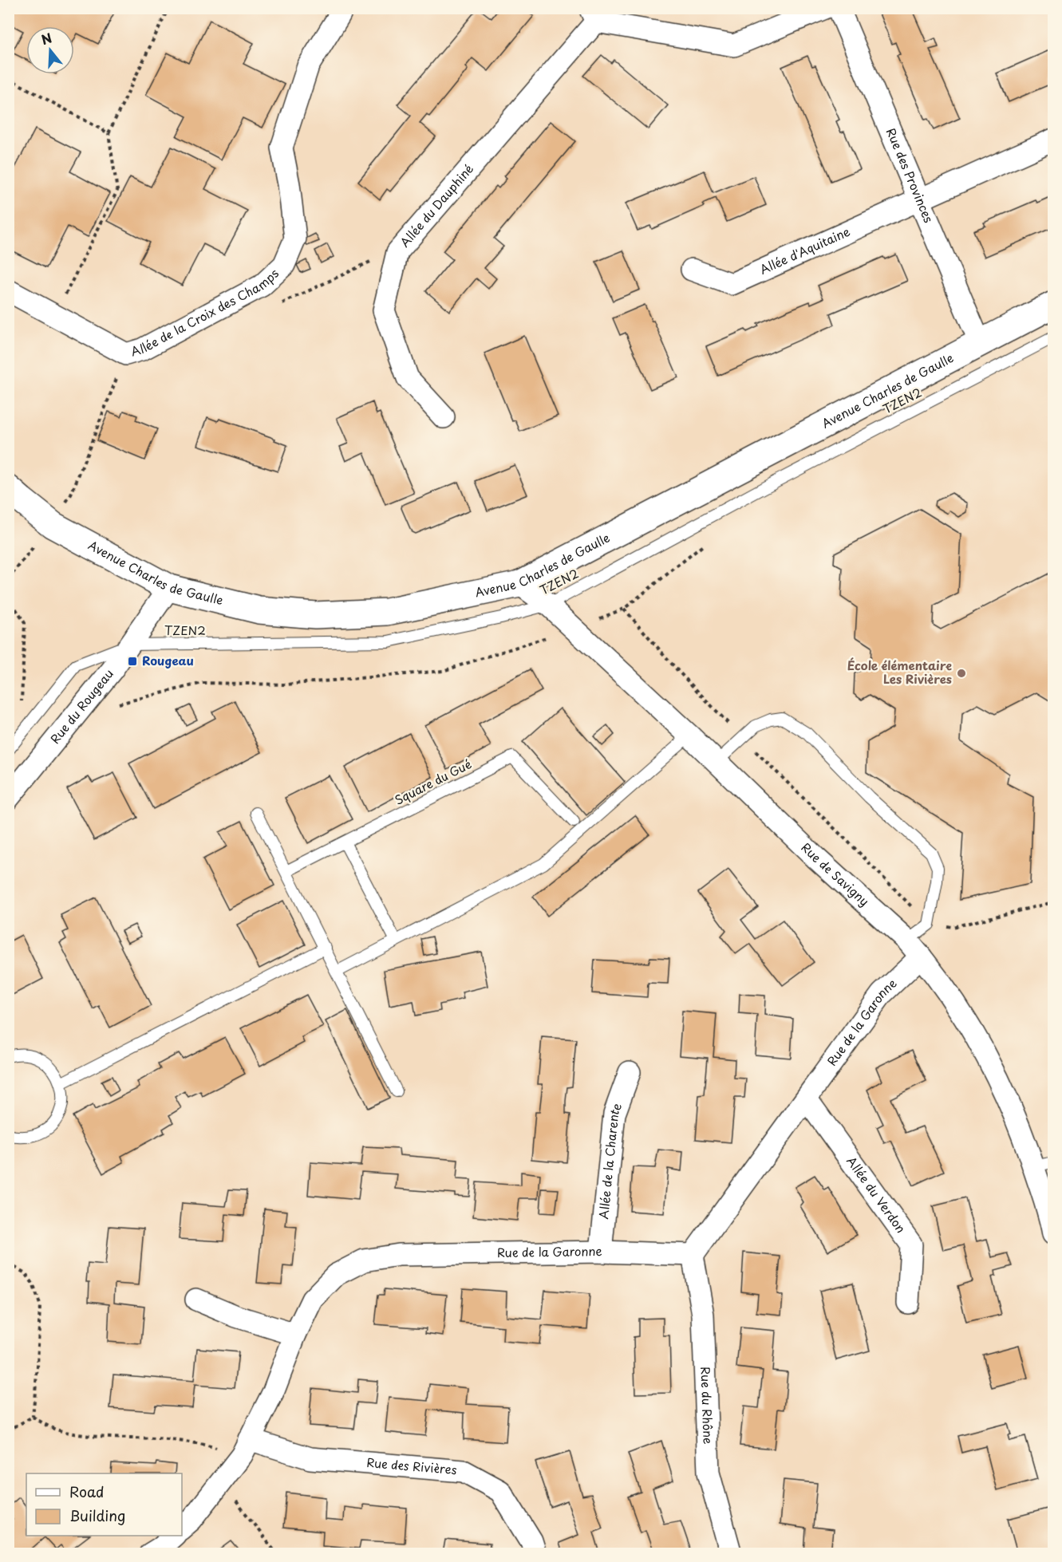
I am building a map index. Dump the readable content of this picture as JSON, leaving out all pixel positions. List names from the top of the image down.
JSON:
{
  "streets": {
    "street": [
      "Rue des Provinces",
      "Allée du Dauphiné",
      "Allée d'Aquitaine",
      "Allée de la Croix des Champs",
      "Avenue Charles de Gaulle",
      "Rue du Rougeau",
      "Rue de Savigny",
      "Rue de la Garonne",
      "Allée de la Charente",
      "Allée du Verdon",
      "Rue du Rhône",
      "Rue des Rivières"
    ],
    "lane": ["TZEN2", "Square du Gué"]
  },
  "crossings": [
    ["Rue des Provinces", "Allée d'Aquitaine"],
    ["Rue des Provinces", "Avenue Charles de Gaulle"],
    ["Avenue Charles de Gaulle", "Rue du Rougeau"],
    ["Avenue Charles de Gaulle", "Rue de Savigny"],
    ["TZEN2", "Rue du Rougeau"],
    ["TZEN2", "Rue de Savigny"],
    ["Rue de Savigny", "Rue de la Garonne"],
    ["Rue de la Garonne", "Allée de la Charente"],
    ["Rue de la Garonne", "Allée du Verdon"],
    ["Rue de la Garonne", "Rue du Rhône"],
    ["Rue de la Garonne", "Rue des Rivières"]
  ],
  "places": {
    "transit": ["Rougeau"],
    "other": ["École élémentaire Les Rivières"]
  },
  "legend": ["Road", "Building"],
  "north": "top"
}
